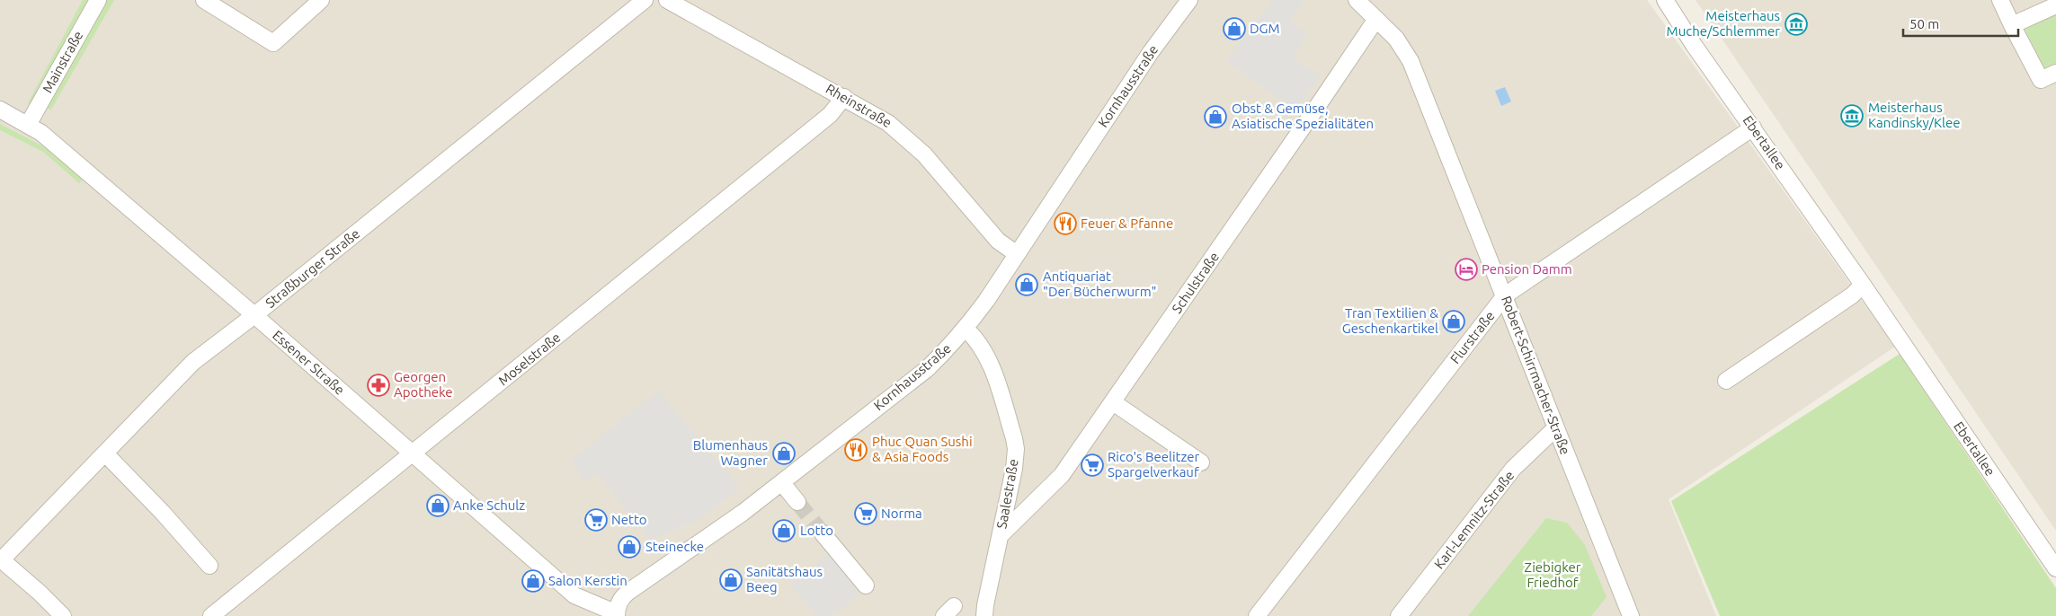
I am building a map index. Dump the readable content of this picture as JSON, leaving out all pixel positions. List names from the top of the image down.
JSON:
{
  "streets": {
    "street": [
      "Mainstraße",
      "Kornhausstraße",
      "Rheinstraße",
      "Ebertallee",
      "Straßburger Straße",
      "Schulstraße",
      "Flurstraße",
      "Moselstraße",
      "Essener Straße",
      "Robert-Schirrmacher-Straße",
      "Saalestraße",
      "Karl-Lemnitz-Straße"
    ]
  },
  "crossings": [
    ["Mainstraße", "Essener Straße"],
    ["Kornhausstraße", "Rheinstraße"],
    ["Kornhausstraße", "Essener Straße"],
    ["Kornhausstraße", "Saalestraße"],
    ["Rheinstraße", "Moselstraße"],
    ["Ebertallee", "Flurstraße"],
    ["Straßburger Straße", "Essener Straße"],
    ["Schulstraße", "Robert-Schirrmacher-Straße"],
    ["Schulstraße", "Saalestraße"],
    ["Flurstraße", "Robert-Schirrmacher-Straße"],
    ["Moselstraße", "Essener Straße"],
    ["Robert-Schirrmacher-Straße", "Karl-Lemnitz-Straße"]
  ],
  "parks": ["Ziebigker Friedhof"],
  "places": {
    "museum": ["Meisterhaus Muche/Schlemmer", "Meisterhaus Kandinsky/Klee"],
    "shop": [
      "DGM",
      "Obst & Gemüse, Asiatische Spezialitäten",
      "Antiquariat \"Der Bücherwurm\"",
      "Tran Textilien & Geschenkartikel",
      "Blumenhaus Wagner",
      "Anke Schulz",
      "Lotto",
      "Steinecke",
      "Sanitätshaus Beeg",
      "Salon Kerstin"
    ],
    "restaurant": ["Feuer & Pfanne", "Phuc Quan Sushi & Asia Foods"],
    "hotel": ["Pension Damm"],
    "pharmacy": ["Georgen Apotheke"],
    "supermarket": ["Rico's Beelitzer Spargelverkauf", "Norma", "Netto"]
  },
  "scale_bar": "50 m"
}
